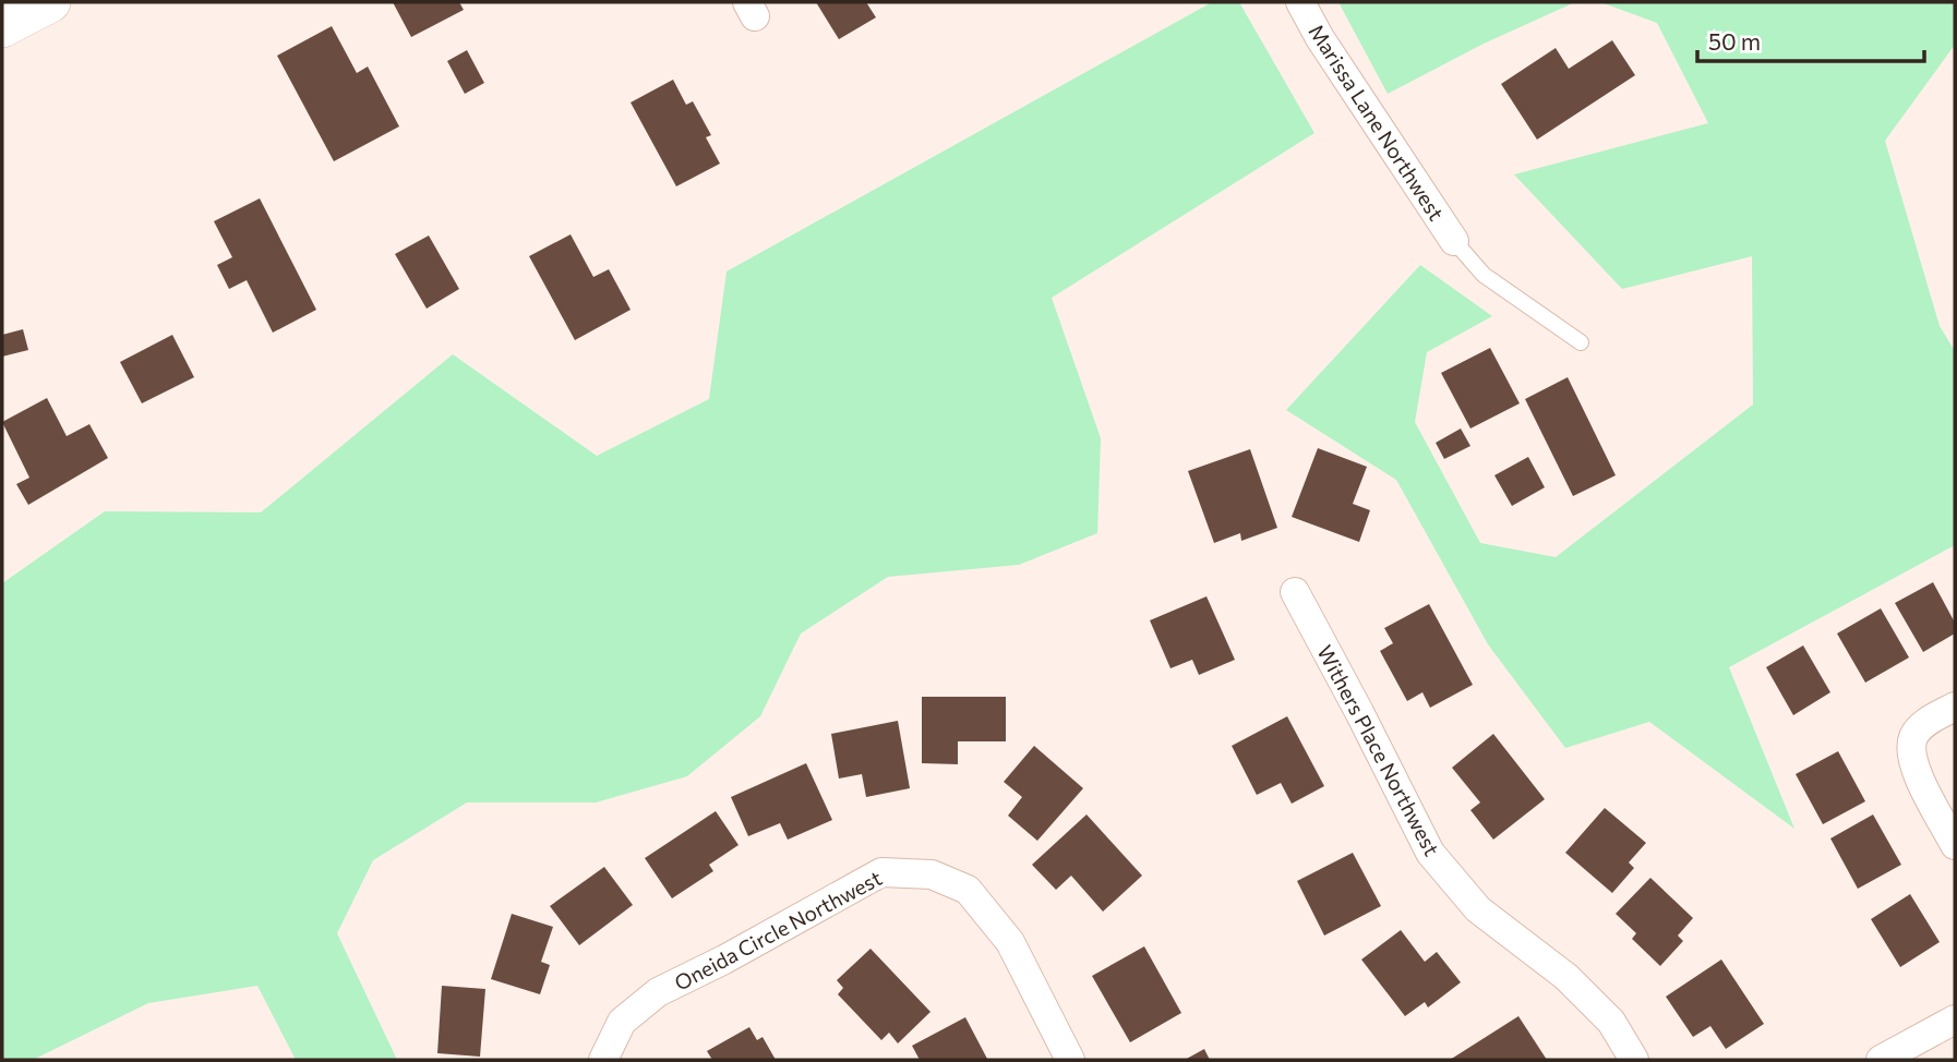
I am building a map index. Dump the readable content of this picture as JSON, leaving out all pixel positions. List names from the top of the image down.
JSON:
{
  "streets": {
    "street": ["Marissa Lane Northwest", "Withers Place Northwest", "Oneida Circle Northwest"]
  },
  "scale_bar": "50 m"
}
